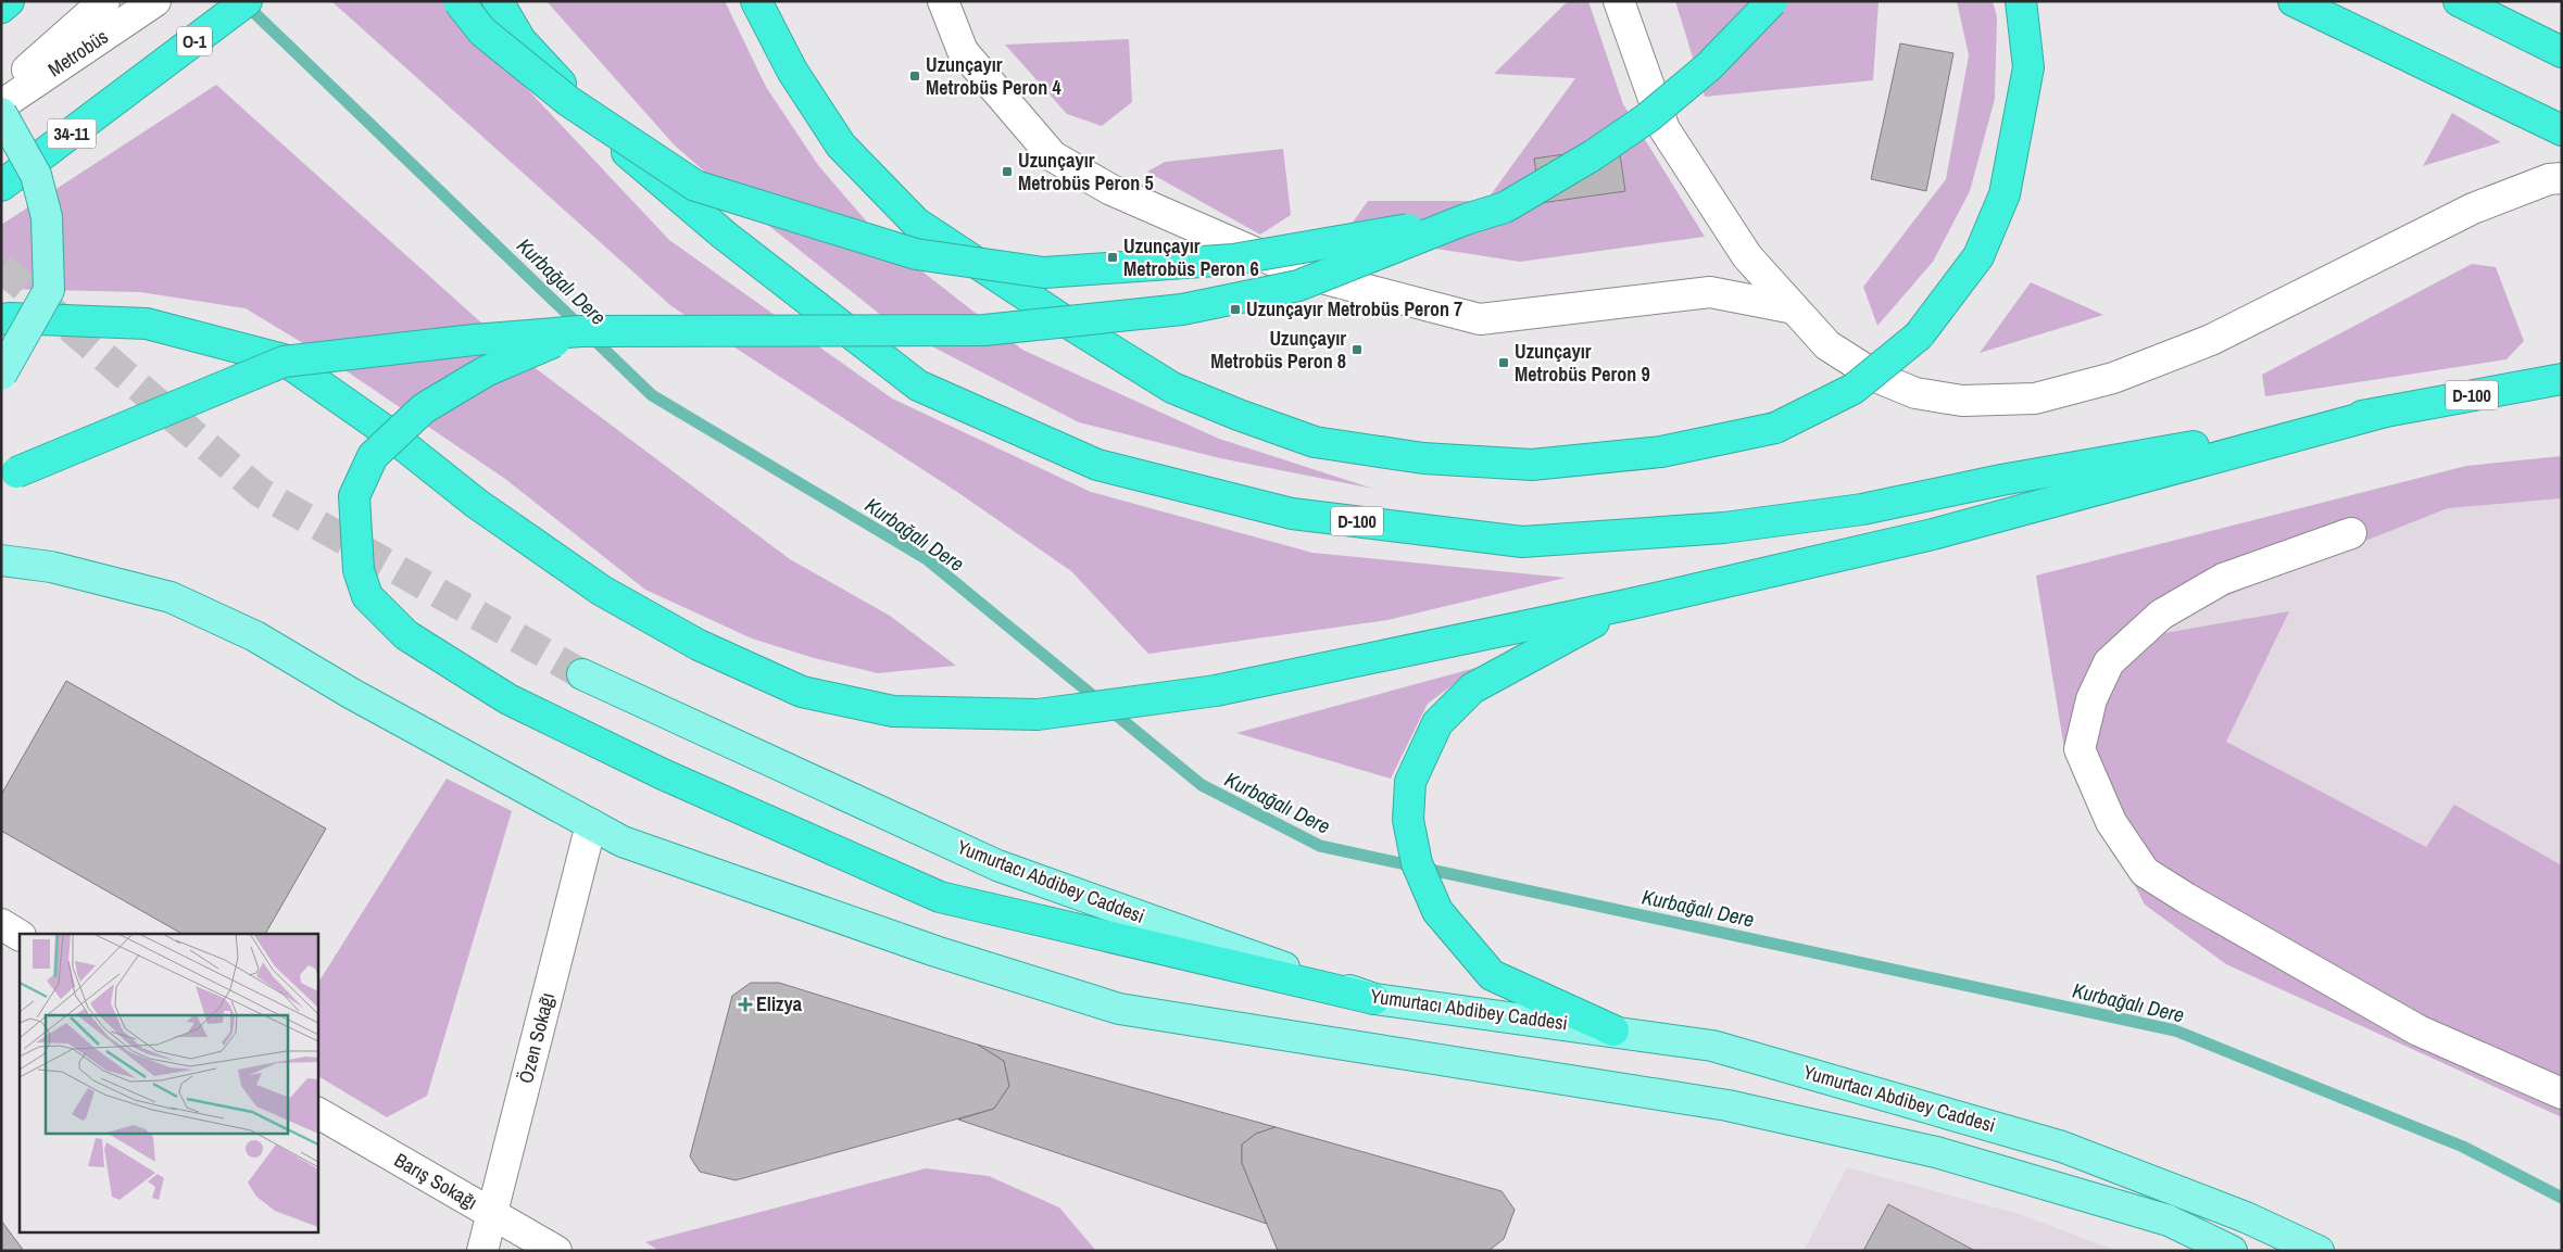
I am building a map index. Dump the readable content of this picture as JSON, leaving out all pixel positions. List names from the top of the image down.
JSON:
{
  "streets": {
    "highway": ["O-1", "34-11", "D-100"],
    "main road": ["Yumurtacı Abdibey Caddesi"],
    "street": ["Metrobüs", "Özen Sokağı", "Barış Sokağı"]
  },
  "crossings": [
    ["O-1", "34-11"],
    ["Özen Sokağı", "Barış Sokağı"]
  ],
  "water": ["Kurbağalı Dere"],
  "places": {
    "transit": [
      "Uzunçayır Metrobüs Peron 4",
      "Uzunçayır Metrobüs Peron 5",
      "Uzunçayır Metrobüs Peron 6",
      "Uzunçayır Metrobüs Peron 7",
      "Uzunçayır Metrobüs Peron 8",
      "Uzunçayır Metrobüs Peron 9"
    ],
    "health": ["Elizya"]
  }
}
